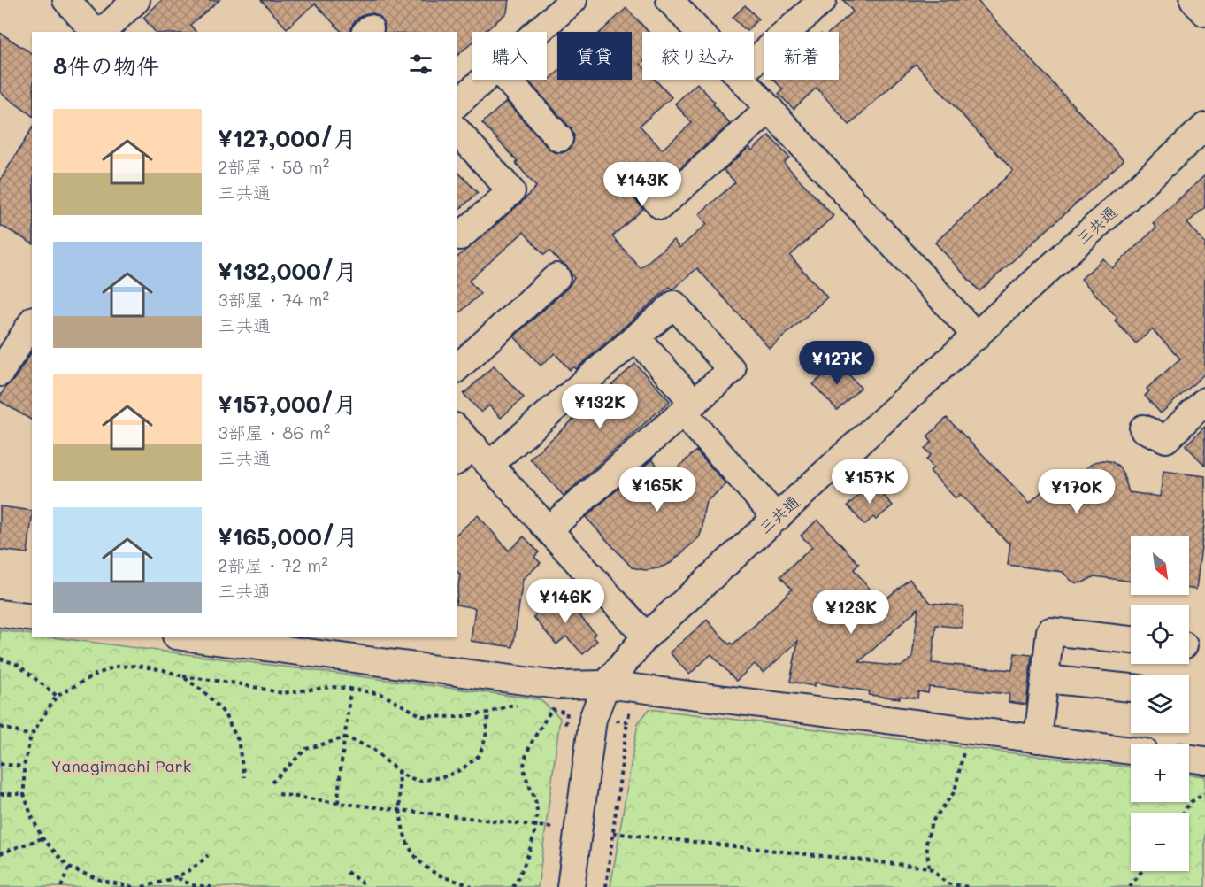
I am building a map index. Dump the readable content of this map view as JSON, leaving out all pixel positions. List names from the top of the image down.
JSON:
{
  "streets": {
    "street": ["三共通"]
  },
  "parks": ["Yanagimachi Park"],
  "north": "bottom right",
  "page": {
    "chip": [
      "購入",
      "賃貸",
      "絞り込み",
      "新着"
    ],
    "heading": "8件の物件",
    "list": [
      {
        "name": "¥127,000/月",
        "note": "2部屋 · 58 m² · 三共通"
      },
      {
        "name": "¥132,000/月",
        "note": "3部屋 · 74 m² · 三共通"
      },
      {
        "name": "¥157,000/月",
        "note": "3部屋 · 86 m² · 三共通"
      },
      {
        "name": "¥165,000/月",
        "note": "2部屋 · 72 m² · 三共通"
      }
    ],
    "price": [
      "¥143K",
      "¥127K",
      "¥132K",
      "¥157K",
      "¥165K",
      "¥170K",
      "¥146K",
      "¥123K"
    ],
    "map_buttons": ["+", "−"]
  }
}
